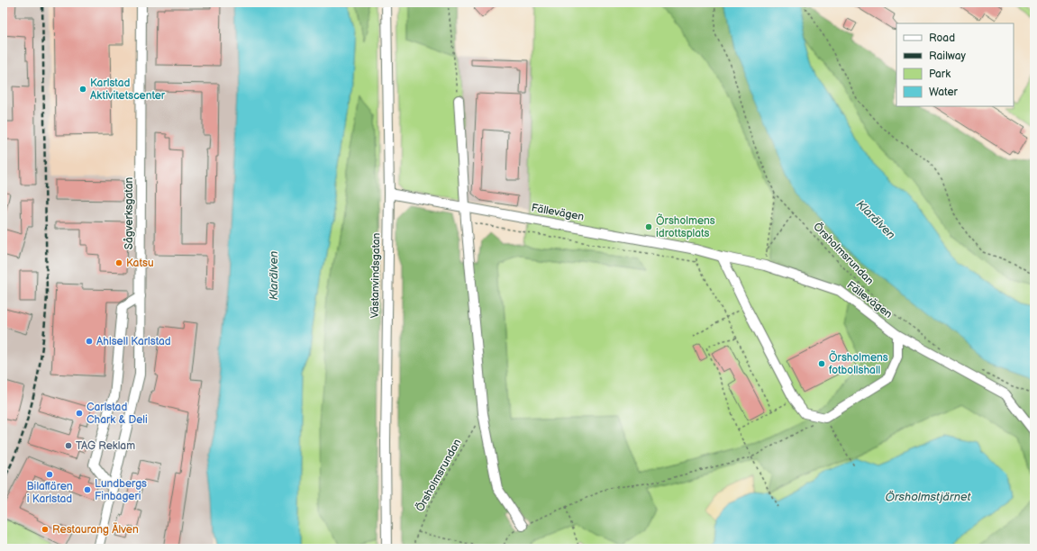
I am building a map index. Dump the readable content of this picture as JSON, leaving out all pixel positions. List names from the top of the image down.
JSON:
{
  "streets": {
    "street": ["Fällevägen", "Sågverksgatan", "Västanvindsgatan"],
    "path": ["Örsholmsrundan"]
  },
  "crossings": [
    ["Fällevägen", "Västanvindsgatan"]
  ],
  "water": ["Klarälven", "Örsholmstjärnet"],
  "places": [
    "Karlstad Aktivitetscenter",
    "Örsholmens idrottsplats",
    "Katsu",
    "Ahlsell Karlstad",
    "Örsholmens fotbollshall",
    "Carlstad Chark & Deli",
    "TAG Reklam",
    "Bilaffären i Karlstad",
    "Lundbergs Finbageri",
    "Restaurang Älven"
  ],
  "legend": [
    "Road",
    "Railway",
    "Park",
    "Water"
  ]
}
